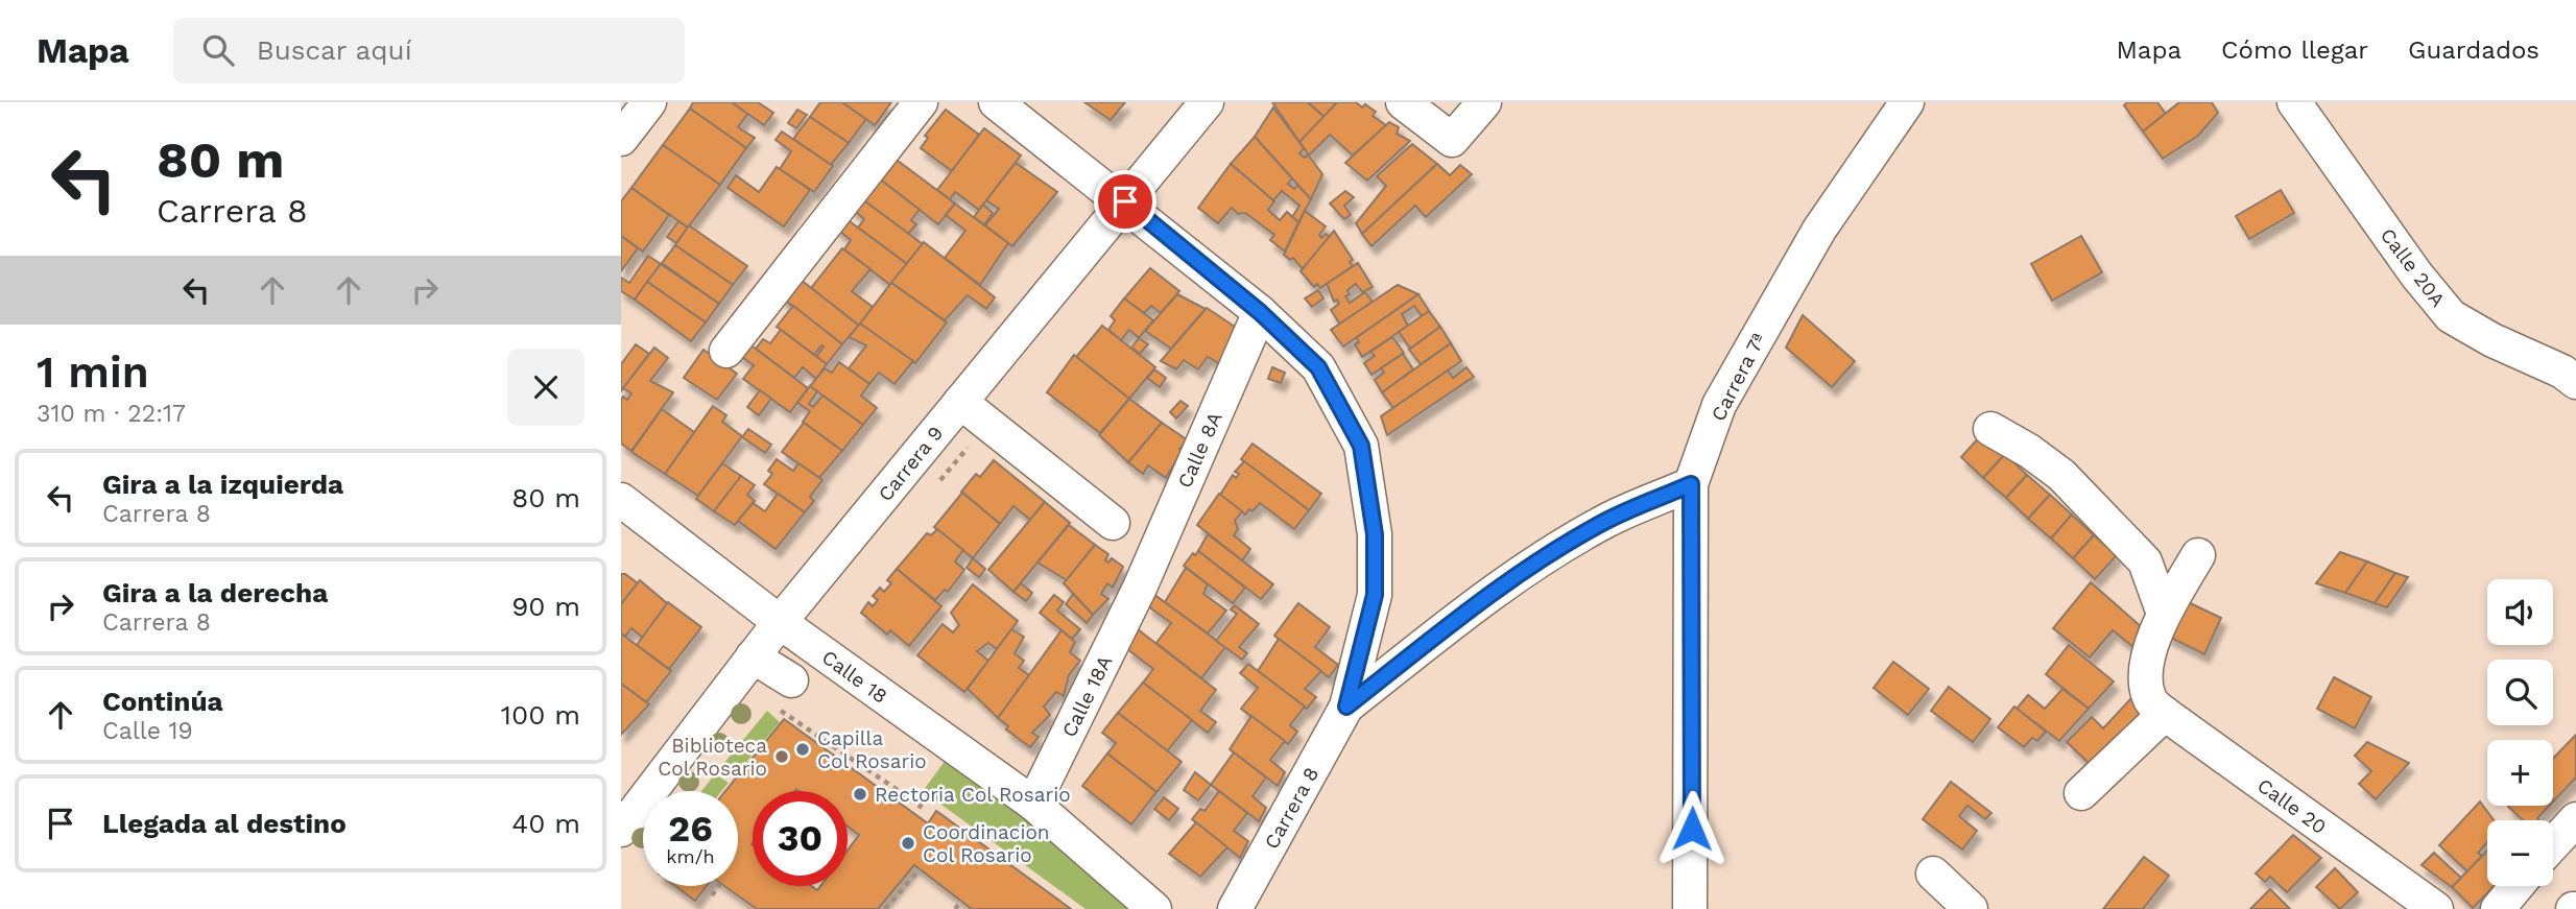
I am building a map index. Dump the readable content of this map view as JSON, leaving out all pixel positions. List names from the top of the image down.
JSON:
{
  "streets": {
    "street": [
      "Calle 20A",
      "Carrera 7ª",
      "Calle 8A",
      "Carrera 9",
      "Calle 18",
      "Calle 18A",
      "Calle 20",
      "Carrera 8"
    ]
  },
  "crossings": [
    ["Carrera 7ª", "Carrera 8"],
    ["Calle 8A", "Calle 18A"],
    ["Calle 8A", "Carrera 8"],
    ["Carrera 9", "Calle 18"],
    ["Carrera 9", "Carrera 8"],
    ["Calle 18", "Calle 18A"]
  ],
  "places": [
    "Capilla Col Rosario",
    "Biblioteca Col Rosario",
    "Rectoria Col Rosario",
    "Coordinacion Col Rosario"
  ],
  "page": {
    "header": "Mapa",
    "search": "Buscar aquí",
    "nav": ["Mapa", "Cómo llegar", "Guardados"],
    "turn": ["80 m", "Carrera 8"],
    "heading": ["1 min", "310 m · 22:17"],
    "list": [
      {
        "name": "Gira a la izquierda",
        "note": "Carrera 8",
        "value": "80 m"
      },
      {
        "name": "Gira a la derecha",
        "note": "Carrera 8",
        "value": "90 m"
      },
      {
        "name": "Continúa",
        "note": "Calle 19",
        "value": "100 m"
      },
      {
        "name": "Llegada al destino",
        "value": "40 m"
      }
    ],
    "map_buttons": ["+", "−"],
    "speed": "26 km/h",
    "limit": "30"
  }
}
